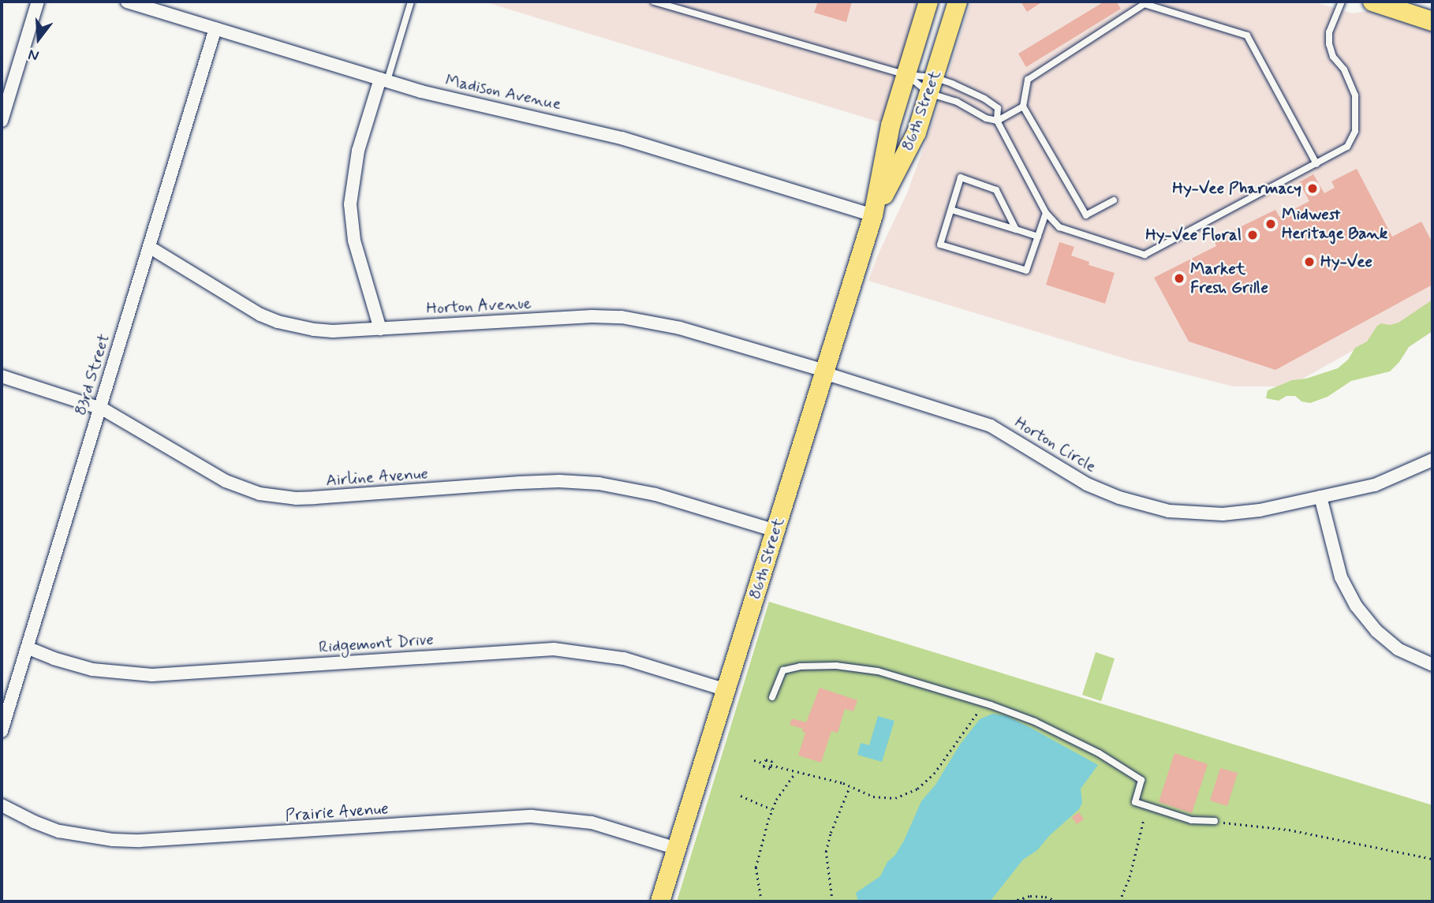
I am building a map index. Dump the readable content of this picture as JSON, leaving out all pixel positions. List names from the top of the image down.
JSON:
{
  "streets": {
    "main road": ["86th Street"],
    "street": [
      "Madison Avenue",
      "Horton Avenue",
      "83rd Street",
      "Horton Circle",
      "Airline Avenue",
      "Ridgemont Drive",
      "Prairie Avenue"
    ]
  },
  "crossings": [
    ["Madison Avenue", "86th Street"],
    ["Madison Avenue", "83rd Street"],
    ["86th Street", "Horton Avenue"],
    ["86th Street", "Horton Circle"],
    ["86th Street", "Airline Avenue"],
    ["86th Street", "Ridgemont Drive"],
    ["86th Street", "Prairie Avenue"],
    ["Horton Avenue", "83rd Street"],
    ["Horton Avenue", "Horton Circle"],
    ["83rd Street", "Airline Avenue"],
    ["83rd Street", "Ridgemont Drive"]
  ],
  "places": [
    "Hy-Vee Pharmacy",
    "Midwest Heritage Bank",
    "Hy-Vee Floral",
    "Hy-Vee",
    "Market Fresh Grille"
  ],
  "north": "bottom"
}
